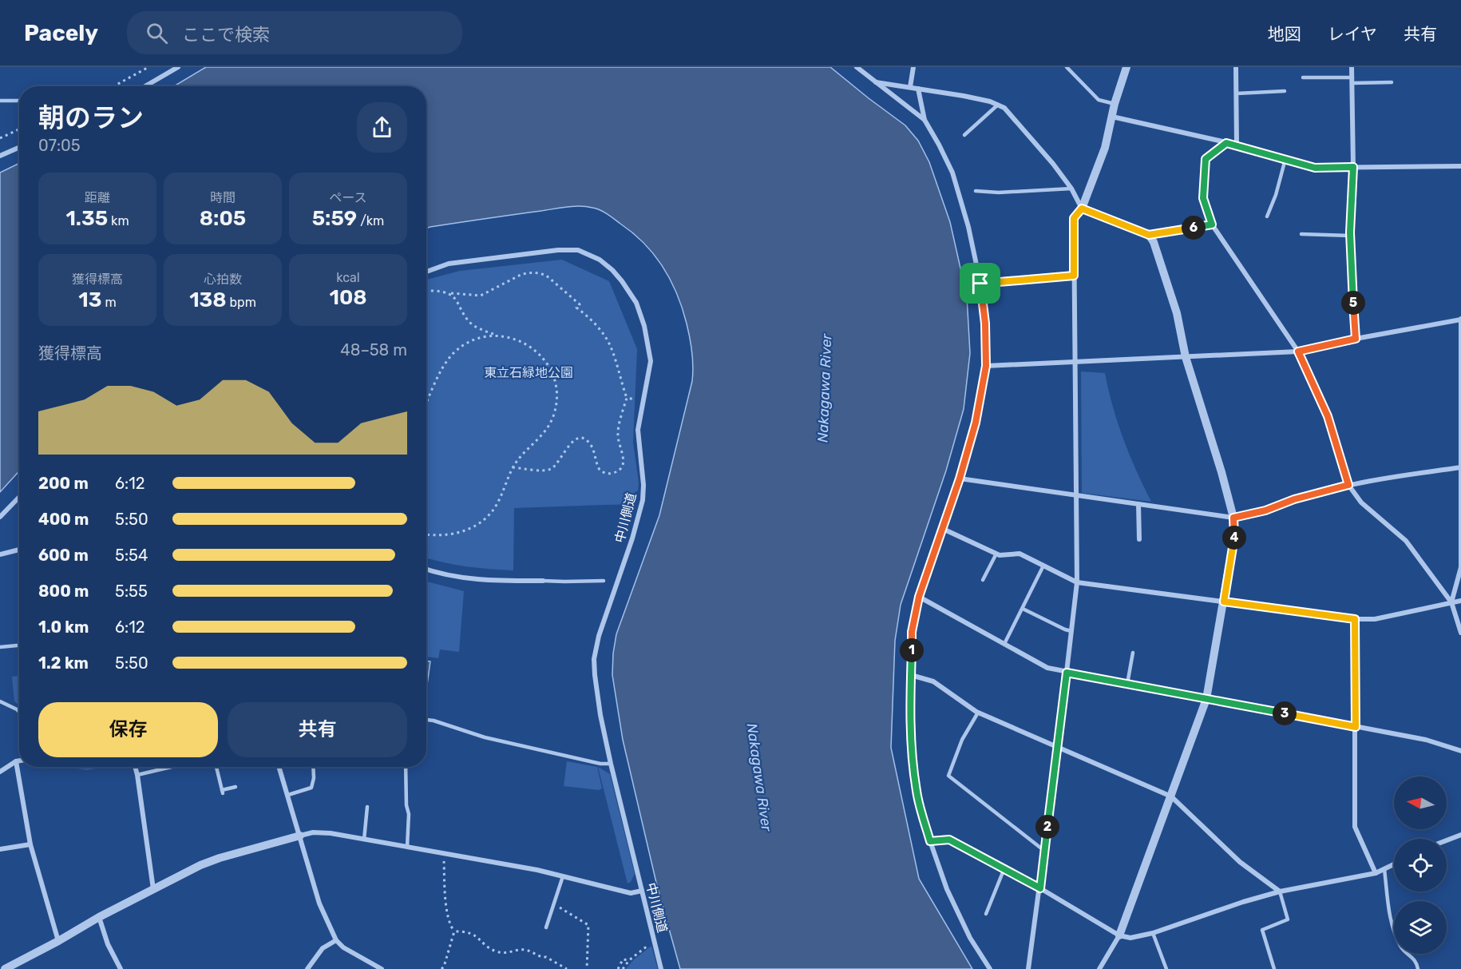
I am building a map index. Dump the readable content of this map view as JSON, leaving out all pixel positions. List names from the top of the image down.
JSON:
{
  "streets": {
    "street": ["中川側道"]
  },
  "water": ["Nakagawa River"],
  "parks": ["東立石緑地公園"],
  "north": "left",
  "page": {
    "header": "Pacely",
    "search": "ここで検索",
    "nav": ["地図", "レイヤ", "共有"],
    "heading": ["朝のラン", "07:05"],
    "stats": [
      ["距離", "1.35 km"],
      ["時間", "8:05"],
      ["ペース", "5:59 /km"],
      ["獲得標高", "13 m"],
      ["心拍数", "138 bpm"],
      ["kcal", "108"]
    ],
    "pins": [
      "6",
      "5",
      "4",
      "1",
      "3",
      "2"
    ],
    "chart": ["獲得標高", "48–58 m"],
    "list": [
      {
        "name": "200 m",
        "note": "6:12"
      },
      {
        "name": "400 m",
        "note": "5:50"
      },
      {
        "name": "600 m",
        "note": "5:54"
      },
      {
        "name": "800 m",
        "note": "5:55"
      },
      {
        "name": "1.0 km",
        "note": "6:12"
      },
      {
        "name": "1.2 km",
        "note": "5:50"
      }
    ],
    "buttons": ["保存", "共有"]
  }
}
